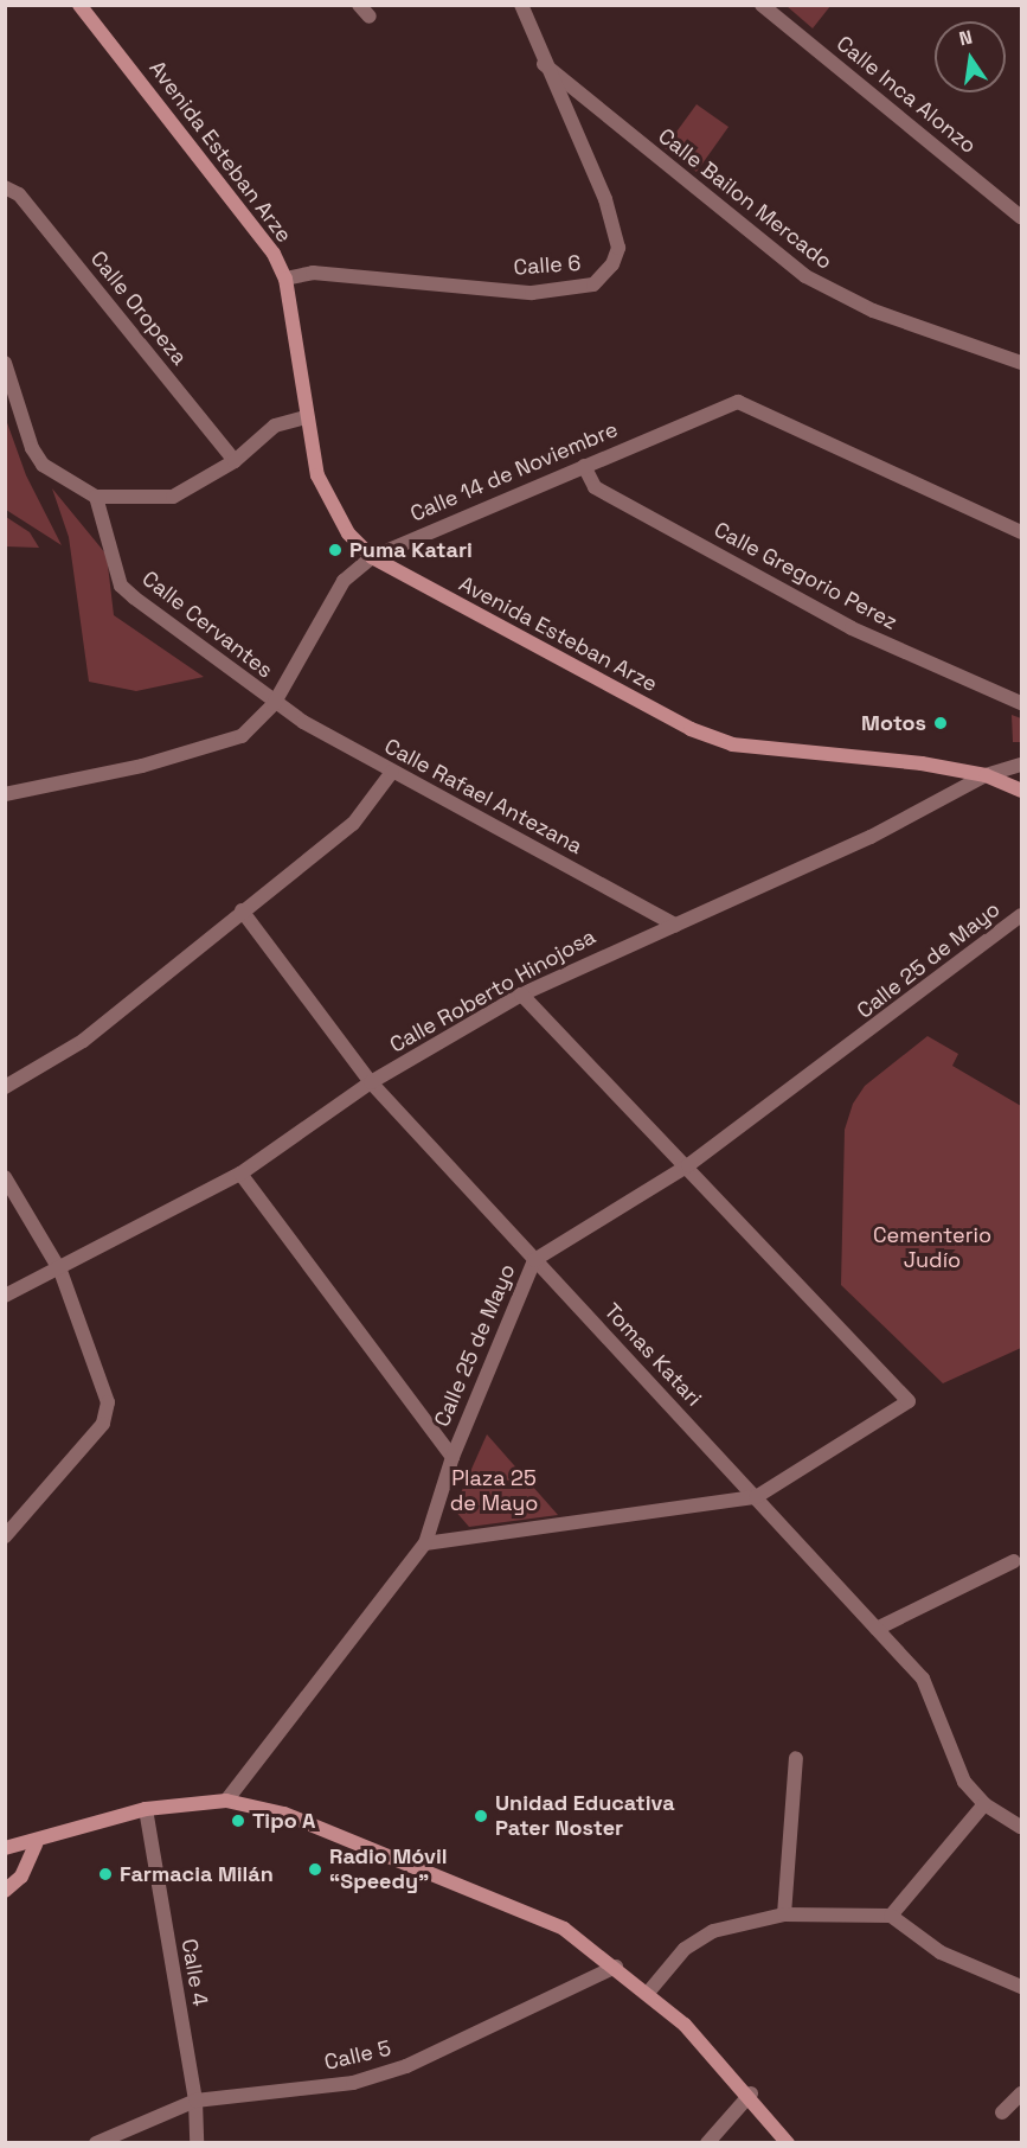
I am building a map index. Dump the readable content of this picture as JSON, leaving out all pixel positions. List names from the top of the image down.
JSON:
{
  "streets": {
    "main road": ["Avenida Esteban Arze"],
    "street": [
      "Calle Inca Alonzo",
      "Calle Bailon Mercado",
      "Calle 6",
      "Calle Oropeza",
      "Calle 14 de Noviembre",
      "Calle Gregorio Perez",
      "Calle Cervantes",
      "Calle Rafael Antezana",
      "Calle 25 de Mayo",
      "Calle Roberto Hinojosa",
      "Tomas Katari",
      "Calle 4",
      "Calle 5"
    ]
  },
  "crossings": [
    ["Avenida Esteban Arze", "Calle 6"],
    ["Avenida Esteban Arze", "Calle 14 de Noviembre"],
    ["Avenida Esteban Arze", "Calle Roberto Hinojosa"],
    ["Calle Bailon Mercado", "Calle 6"],
    ["Calle 14 de Noviembre", "Calle Gregorio Perez"],
    ["Calle 14 de Noviembre", "Calle Cervantes"],
    ["Calle 14 de Noviembre", "Calle Rafael Antezana"],
    ["Calle Cervantes", "Calle Rafael Antezana"],
    ["Calle Rafael Antezana", "Calle Roberto Hinojosa"],
    ["Calle 25 de Mayo", "Tomas Katari"],
    ["Calle Roberto Hinojosa", "Tomas Katari"],
    ["Calle 4", "Calle 5"]
  ],
  "parks": ["Cementerio Judío", "Plaza 25 de Mayo"],
  "places": [
    "Puma Katari",
    "Motos",
    "Unidad Educativa Pater Noster",
    "Tipo A",
    "Radio Móvil “Speedy”",
    "Farmacia Milán"
  ],
  "north": "top"
}
